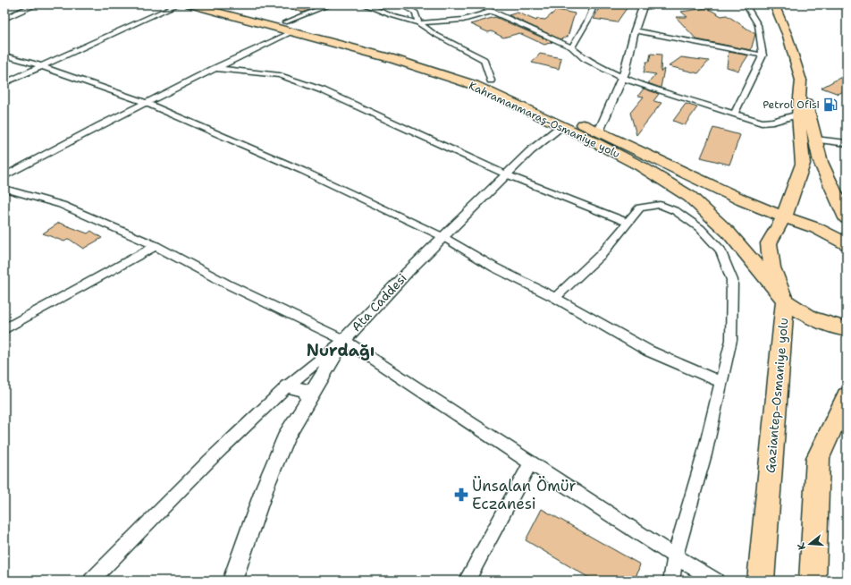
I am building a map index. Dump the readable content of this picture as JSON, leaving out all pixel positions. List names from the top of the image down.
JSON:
{
  "streets": {
    "highway": ["Kahramanmaraş-Osmaniye yolu", "Gaziantep-Osmaniye yolu"],
    "street": ["Ata Caddesi"]
  },
  "crossings": [
    ["Kahramanmaraş-Osmaniye yolu", "Ata Caddesi"],
    ["Kahramanmaraş-Osmaniye yolu", "Gaziantep-Osmaniye yolu"]
  ],
  "districts": ["Nurdağı"],
  "places": {
    "fuel station": ["Petrol Ofisi"],
    "pharmacy": ["Ünsalan Ömür Eczanesi"]
  },
  "north": "left"
}
